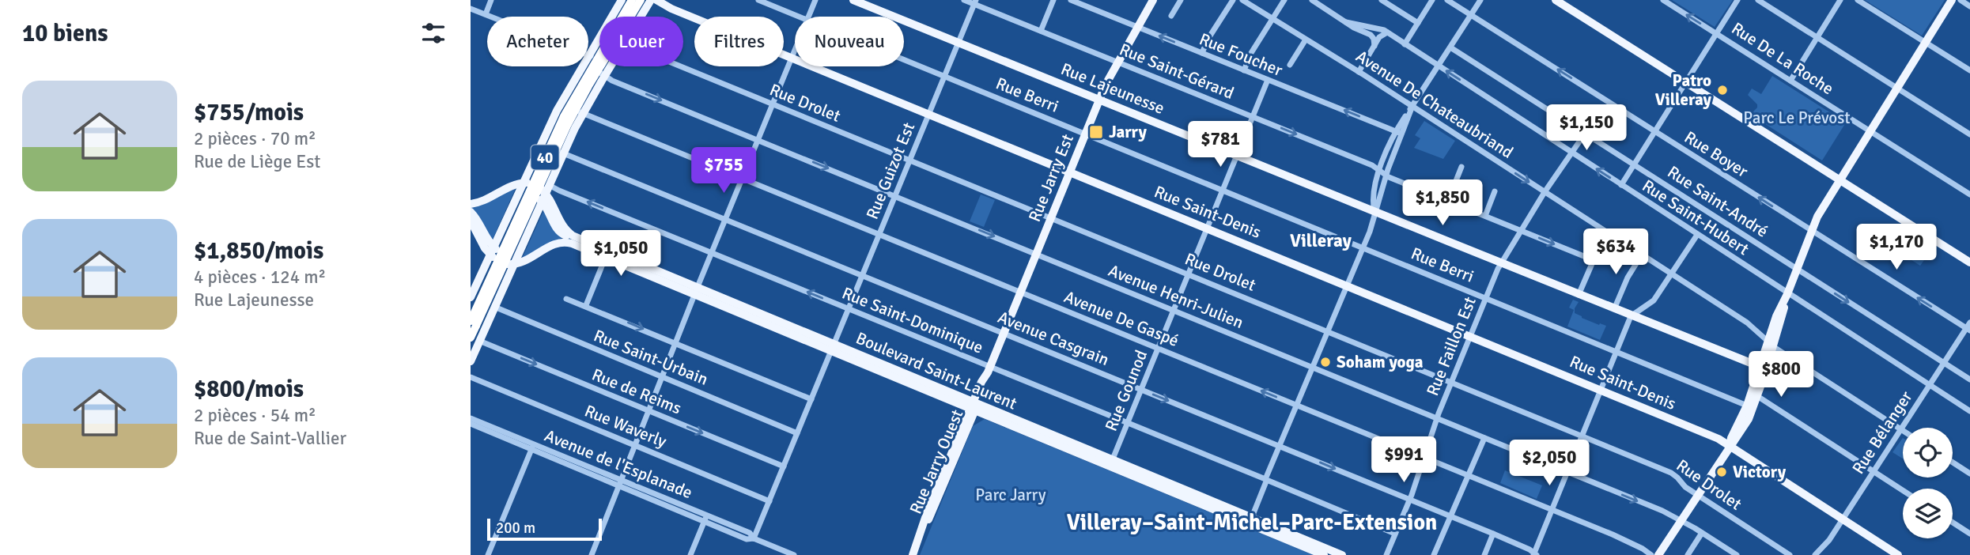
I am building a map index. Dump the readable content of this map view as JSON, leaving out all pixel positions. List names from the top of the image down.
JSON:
{
  "streets": {
    "highway": ["40"],
    "main road": [
      "Rue Lajeunesse",
      "Rue Jarry Est",
      "Rue Saint-Denis",
      "Boulevard Saint-Laurent",
      "Rue Jarry Ouest"
    ],
    "street": [
      "Rue Foucher",
      "Rue De La Roche",
      "Rue Saint-Gérard",
      "Rue Berri",
      "Rue Drolet",
      "Avenue De Chateaubriand",
      "Rue Boyer",
      "Rue Guizot Est",
      "Rue Saint-André",
      "Rue Saint-Hubert",
      "Avenue Henri-Julien",
      "Avenue De Gaspé",
      "Rue Saint-Dominique",
      "Avenue Casgrain",
      "Rue Faillon Est",
      "Rue Saint-Urbain",
      "Rue Gounod",
      "Rue de Reims",
      "Rue Waverly",
      "Rue Bélanger",
      "Avenue de l'Esplanade"
    ]
  },
  "crossings": [
    ["Rue Foucher", "Rue Jarry Est"],
    ["Rue Foucher", "Rue Gounod"],
    ["Rue Saint-Gérard", "Rue Guizot Est"],
    ["Rue Saint-Gérard", "Rue Jarry Est"],
    ["Rue Saint-Gérard", "Rue Faillon Est"],
    ["Rue Saint-Gérard", "Rue Gounod"],
    ["Rue Lajeunesse", "Rue Guizot Est"],
    ["Rue Lajeunesse", "Rue Jarry Est"],
    ["Rue Lajeunesse", "Rue Faillon Est"],
    ["Rue Lajeunesse", "Rue Gounod"],
    ["Rue Berri", "Rue Guizot Est"],
    ["Rue Berri", "Rue Jarry Est"],
    ["Rue Berri", "Rue Faillon Est"],
    ["Rue Berri", "Rue Gounod"],
    ["Rue Drolet", "Rue Guizot Est"],
    ["Rue Drolet", "Rue Jarry Est"],
    ["Rue Drolet", "Rue Faillon Est"],
    ["Rue Drolet", "Rue Gounod"],
    ["Avenue De Chateaubriand", "Rue Faillon Est"],
    ["Avenue De Chateaubriand", "Rue Bélanger"],
    ["Rue Boyer", "Rue Bélanger"],
    ["40", "Rue Saint-Denis"],
    ["40", "Rue de Reims"],
    ["Rue Guizot Est", "Rue Saint-Denis"],
    ["Rue Guizot Est", "Avenue Henri-Julien"],
    ["Rue Guizot Est", "Avenue De Gaspé"],
    ["Rue Guizot Est", "Rue Saint-Dominique"],
    ["Rue Guizot Est", "Avenue Casgrain"],
    ["Rue Guizot Est", "Rue Saint-Urbain"],
    ["Rue Guizot Est", "Boulevard Saint-Laurent"],
    ["Rue Guizot Est", "Rue de Reims"],
    ["Rue Guizot Est", "Rue Waverly"],
    ["Rue Guizot Est", "Avenue de l'Esplanade"],
    ["Rue Jarry Est", "Rue Saint-Denis"],
    ["Rue Jarry Est", "Avenue Henri-Julien"],
    ["Rue Jarry Est", "Avenue De Gaspé"],
    ["Rue Jarry Est", "Rue Saint-Dominique"],
    ["Rue Jarry Est", "Avenue Casgrain"],
    ["Rue Jarry Est", "Boulevard Saint-Laurent"],
    ["Rue Jarry Est", "Rue Jarry Ouest"],
    ["Rue Saint-André", "Rue Faillon Est"],
    ["Rue Saint-André", "Rue Bélanger"],
    ["Rue Saint-Denis", "Rue Faillon Est"],
    ["Rue Saint-Denis", "Rue Gounod"],
    ["Rue Saint-Denis", "Rue Bélanger"],
    ["Rue Saint-Hubert", "Rue Faillon Est"],
    ["Rue Saint-Hubert", "Rue Bélanger"],
    ["Avenue Henri-Julien", "Rue Faillon Est"],
    ["Avenue Henri-Julien", "Rue Gounod"],
    ["Avenue De Gaspé", "Rue Faillon Est"],
    ["Avenue De Gaspé", "Rue Gounod"],
    ["Rue Saint-Dominique", "Rue Faillon Est"],
    ["Rue Saint-Dominique", "Rue Gounod"],
    ["Avenue Casgrain", "Rue Faillon Est"],
    ["Avenue Casgrain", "Rue Gounod"],
    ["Boulevard Saint-Laurent", "Rue Gounod"],
    ["Boulevard Saint-Laurent", "Rue Jarry Ouest"]
  ],
  "one_way": [
    "Rue Foucher",
    "Rue Boyer",
    "Avenue Henri-Julien",
    "Rue Saint-Dominique",
    "Rue de Reims"
  ],
  "districts": ["Villeray", "Villeray–Saint-Michel–Parc-Extension"],
  "parks": ["Parc Le Prévost", "Parc Jarry"],
  "places": {
    "other": ["Patro Villeray", "Soham yoga", "Victory"],
    "transit": ["Jarry"]
  },
  "scale_bar": "200 m",
  "page": {
    "heading": "10 biens",
    "chip": [
      "Acheter",
      "Louer",
      "Filtres",
      "Nouveau"
    ],
    "list": [
      {
        "name": "$755/mois",
        "note": "2 pièces · 70 m² · Rue de Liège Est"
      },
      {
        "name": "$1,850/mois",
        "note": "4 pièces · 124 m² · Rue Lajeunesse"
      },
      {
        "name": "$800/mois",
        "note": "2 pièces · 54 m² · Rue de Saint-Vallier"
      }
    ],
    "price": [
      "$1,150",
      "$781",
      "$755",
      "$1,850",
      "$1,170",
      "$634",
      "$1,050",
      "$800",
      "$991",
      "$2,050"
    ],
    "scale": "200 m"
  }
}
